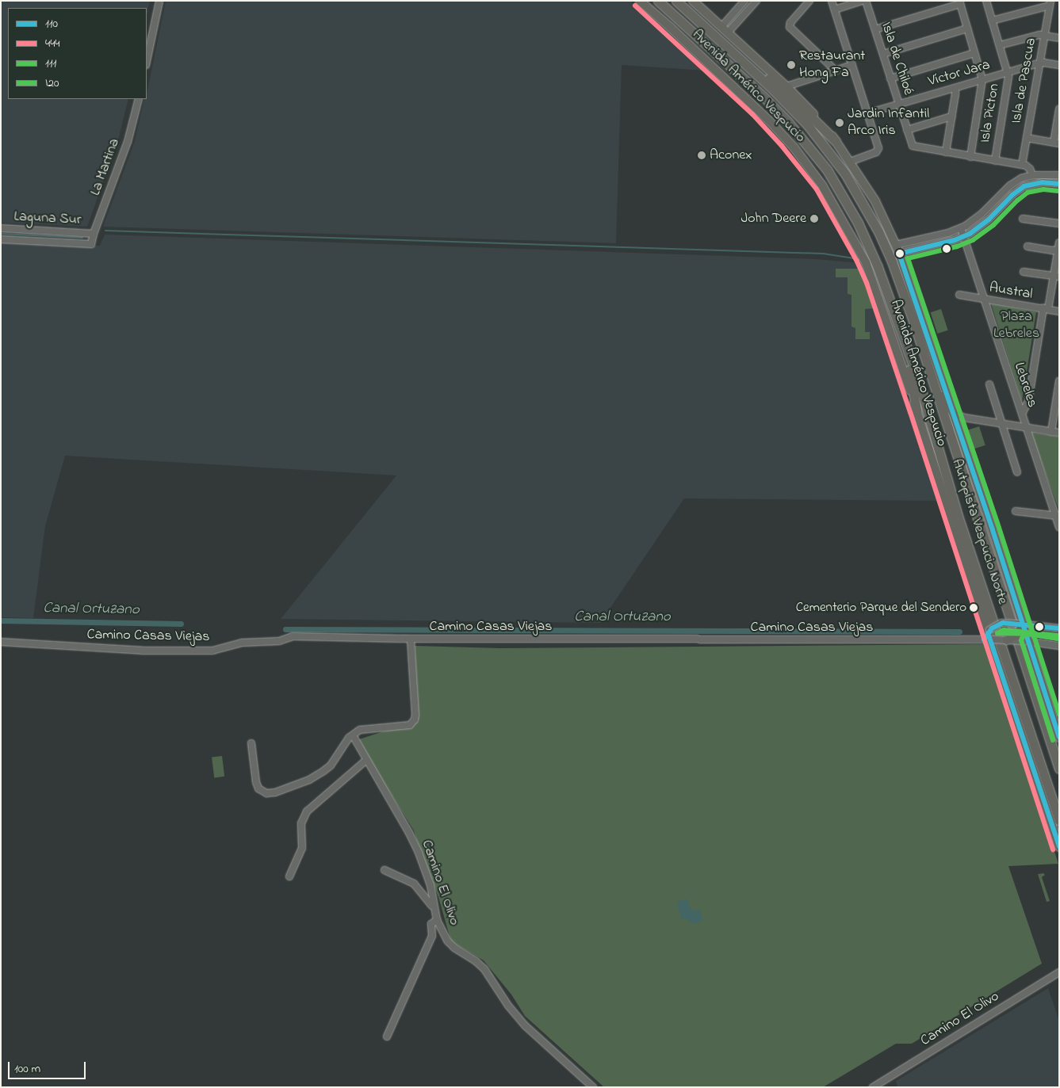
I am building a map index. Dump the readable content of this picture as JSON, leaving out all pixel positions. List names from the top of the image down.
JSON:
{
  "streets": {
    "highway": ["Autopista Vespucio Norte"],
    "main road": ["Avenida Américo Vespucio"],
    "street": [
      "Isla de Chiloé",
      "Víctor Jara",
      "Isla de Pascua",
      "Isla Picton",
      "La Martina",
      "Laguna Sur",
      "Austral",
      "Lebreles",
      "Camino Casas Viejas",
      "Camino El Olivo"
    ]
  },
  "crossings": [
    ["Isla de Chiloé", "Víctor Jara"],
    ["Víctor Jara", "Isla de Pascua"],
    ["Víctor Jara", "Isla Picton"],
    ["Avenida Américo Vespucio", "Camino Casas Viejas"],
    ["La Martina", "Laguna Sur"],
    ["Austral", "Lebreles"]
  ],
  "water": ["Canal Ortuzano"],
  "parks": ["Plaza Lebreles"],
  "places": [
    "Restaurant Hong Fa",
    "Jardin Infantil Arco Iris",
    "Aconex",
    "John Deere",
    "Cementerio Parque del Sendero"
  ],
  "lines": [
    "transit line 444",
    "transit line 110",
    "transit line 111",
    "transit line I20"
  ],
  "legend": [
    "110",
    "444",
    "111",
    "I20"
  ],
  "scale_bar": "100 m"
}
